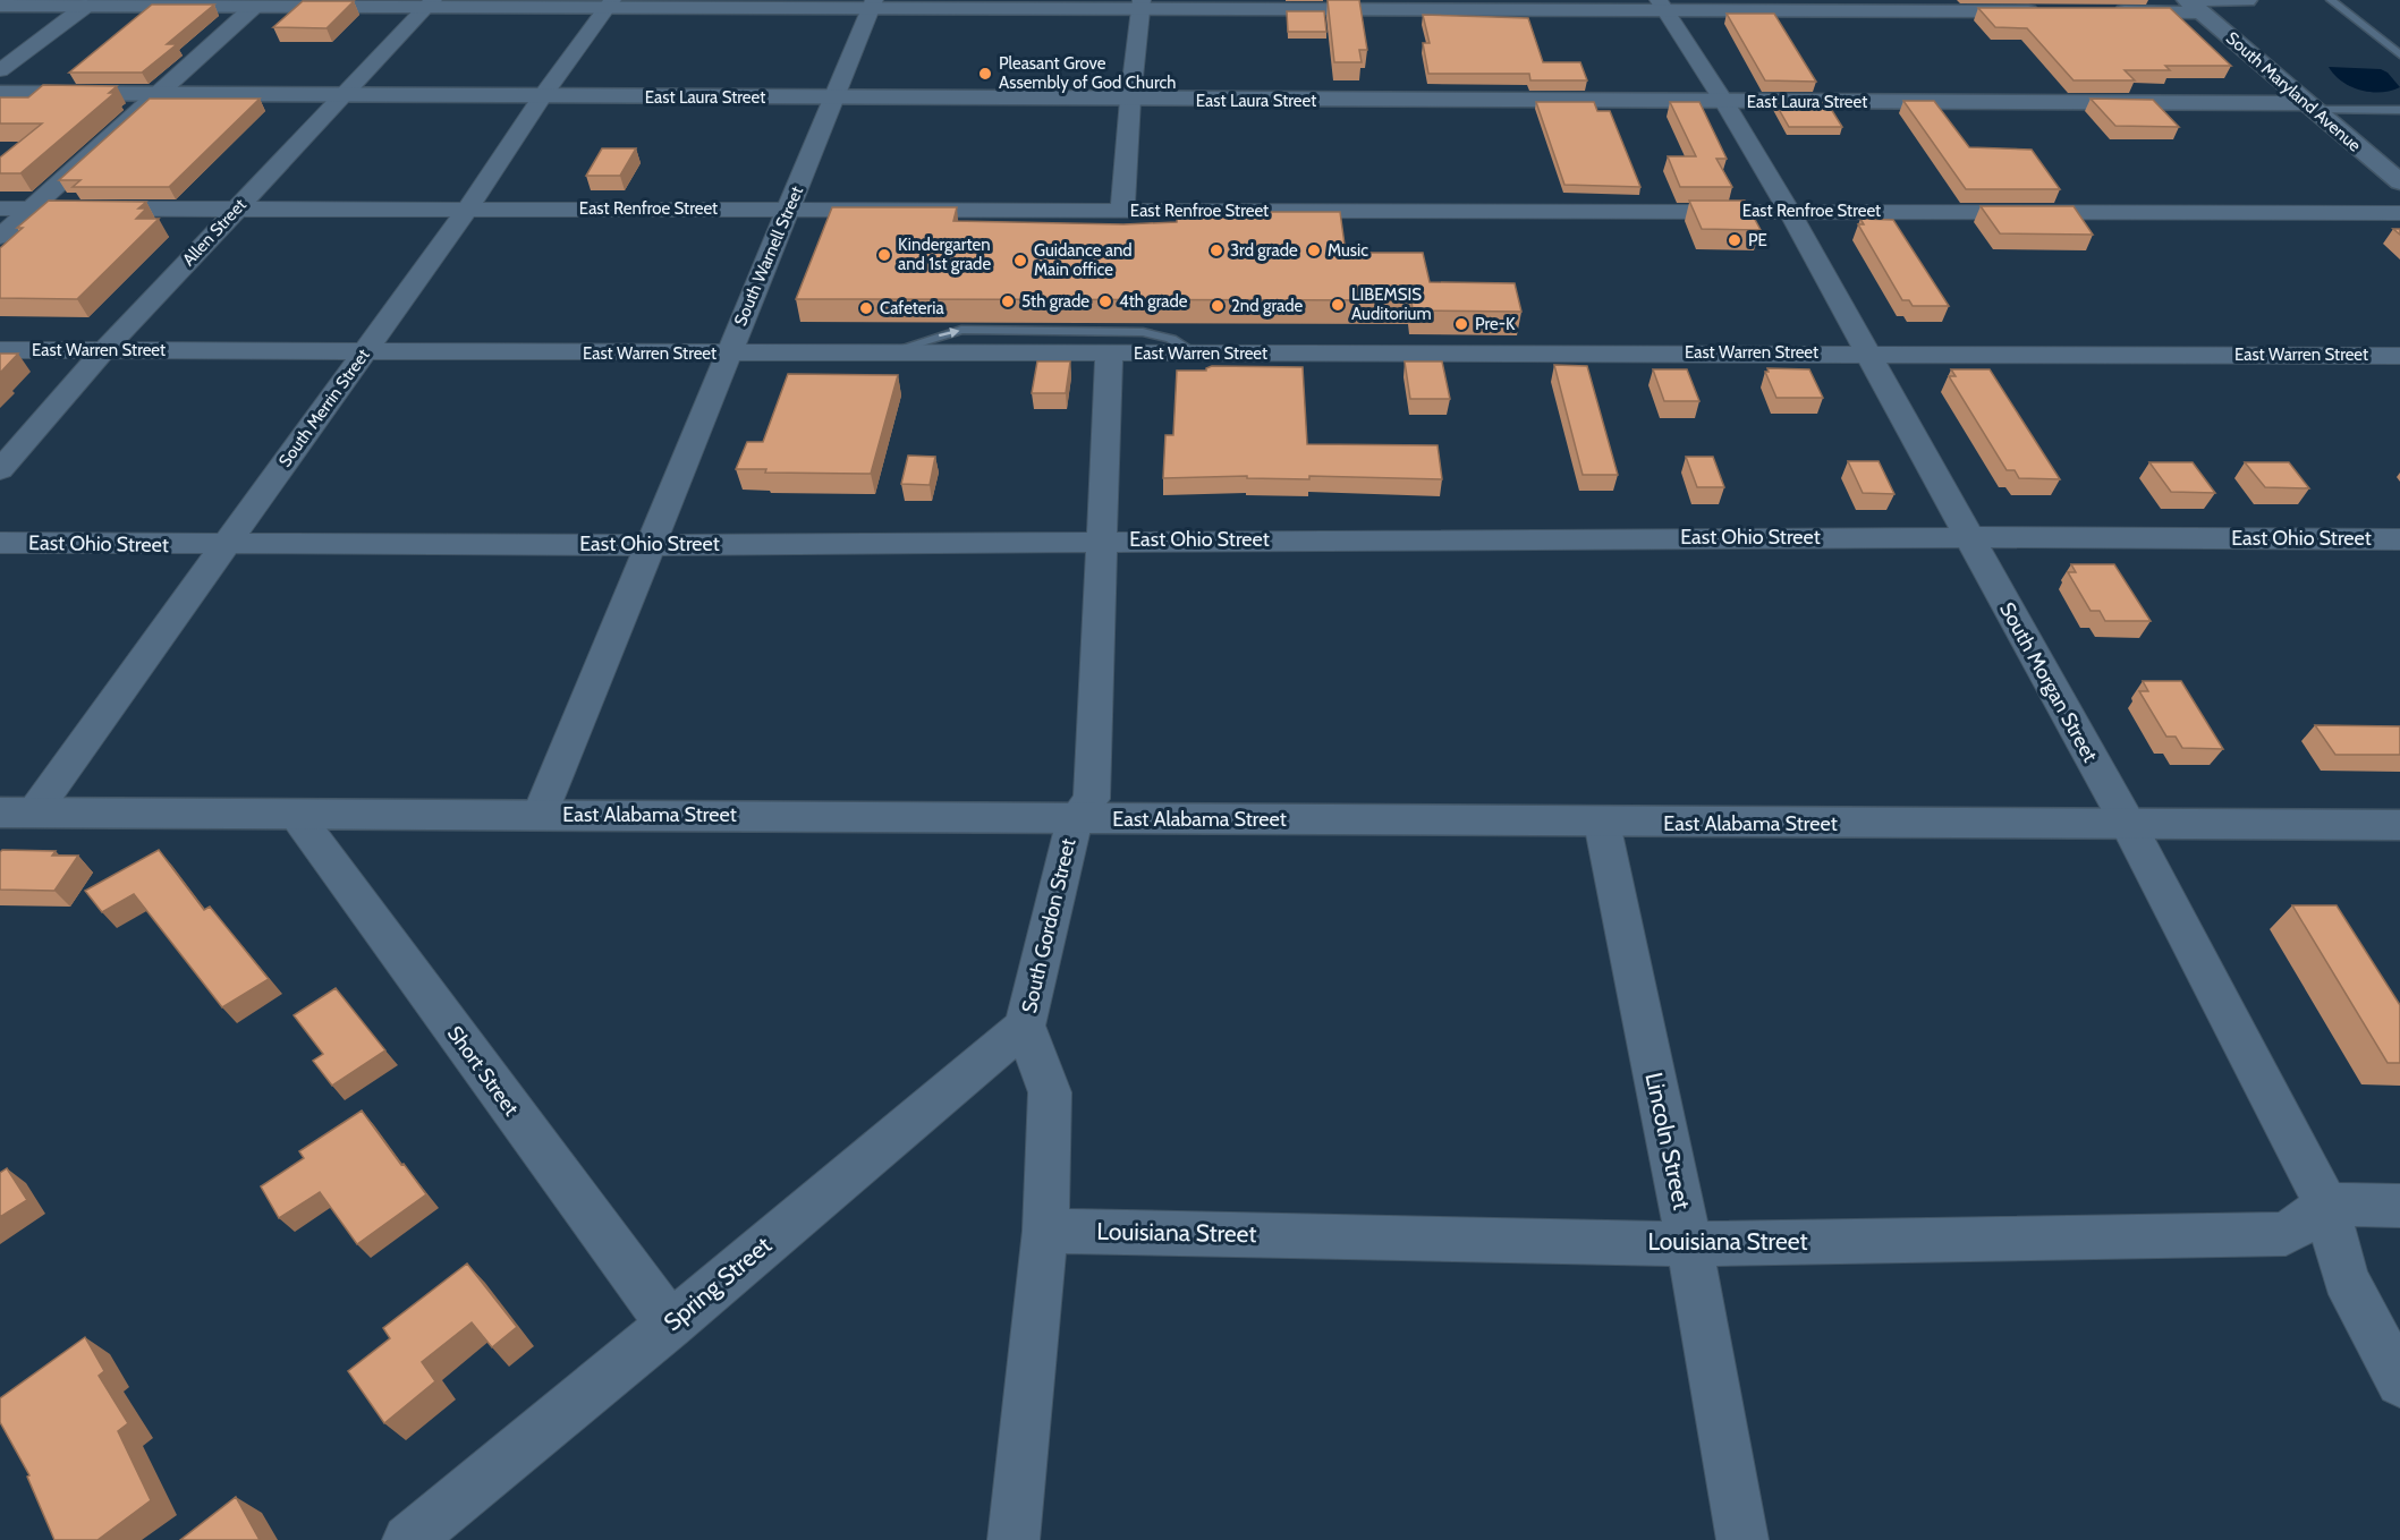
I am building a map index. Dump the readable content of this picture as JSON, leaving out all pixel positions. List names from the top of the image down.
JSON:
{
  "streets": {
    "street": [
      "South Maryland Avenue",
      "East Laura Street",
      "East Renfroe Street",
      "Allen Street",
      "South Warnell Street",
      "East Warren Street",
      "South Merrin Street",
      "East Ohio Street",
      "South Morgan Street",
      "East Alabama Street",
      "South Gordon Street",
      "Short Street",
      "Lincoln Street",
      "Louisiana Street",
      "Spring Street"
    ]
  },
  "crossings": [
    ["South Maryland Avenue", "East Laura Street"],
    ["East Laura Street", "Allen Street"],
    ["East Laura Street", "South Warnell Street"],
    ["East Laura Street", "South Merrin Street"],
    ["East Laura Street", "South Morgan Street"],
    ["East Renfroe Street", "Allen Street"],
    ["East Renfroe Street", "South Warnell Street"],
    ["East Renfroe Street", "South Merrin Street"],
    ["East Renfroe Street", "South Morgan Street"],
    ["Allen Street", "East Warren Street"],
    ["South Warnell Street", "East Warren Street"],
    ["South Warnell Street", "East Ohio Street"],
    ["South Warnell Street", "East Alabama Street"],
    ["East Warren Street", "South Merrin Street"],
    ["East Warren Street", "South Morgan Street"],
    ["East Warren Street", "South Gordon Street"],
    ["South Merrin Street", "East Ohio Street"],
    ["South Merrin Street", "East Alabama Street"],
    ["East Ohio Street", "South Morgan Street"],
    ["East Ohio Street", "South Gordon Street"],
    ["South Morgan Street", "East Alabama Street"],
    ["South Morgan Street", "Louisiana Street"],
    ["East Alabama Street", "South Gordon Street"],
    ["East Alabama Street", "Short Street"],
    ["East Alabama Street", "Lincoln Street"],
    ["South Gordon Street", "Louisiana Street"],
    ["South Gordon Street", "Spring Street"],
    ["Short Street", "Spring Street"],
    ["Lincoln Street", "Louisiana Street"]
  ],
  "places": [
    "Pleasant Grove Assembly of God Church",
    "PE",
    "3rd grade",
    "Music",
    "Kindergarten and 1st grade",
    "Guidance and Main office",
    "5th grade",
    "4th grade",
    "LIBEMSIS Auditorium",
    "2nd grade",
    "Cafeteria",
    "Pre-K"
  ]
}
